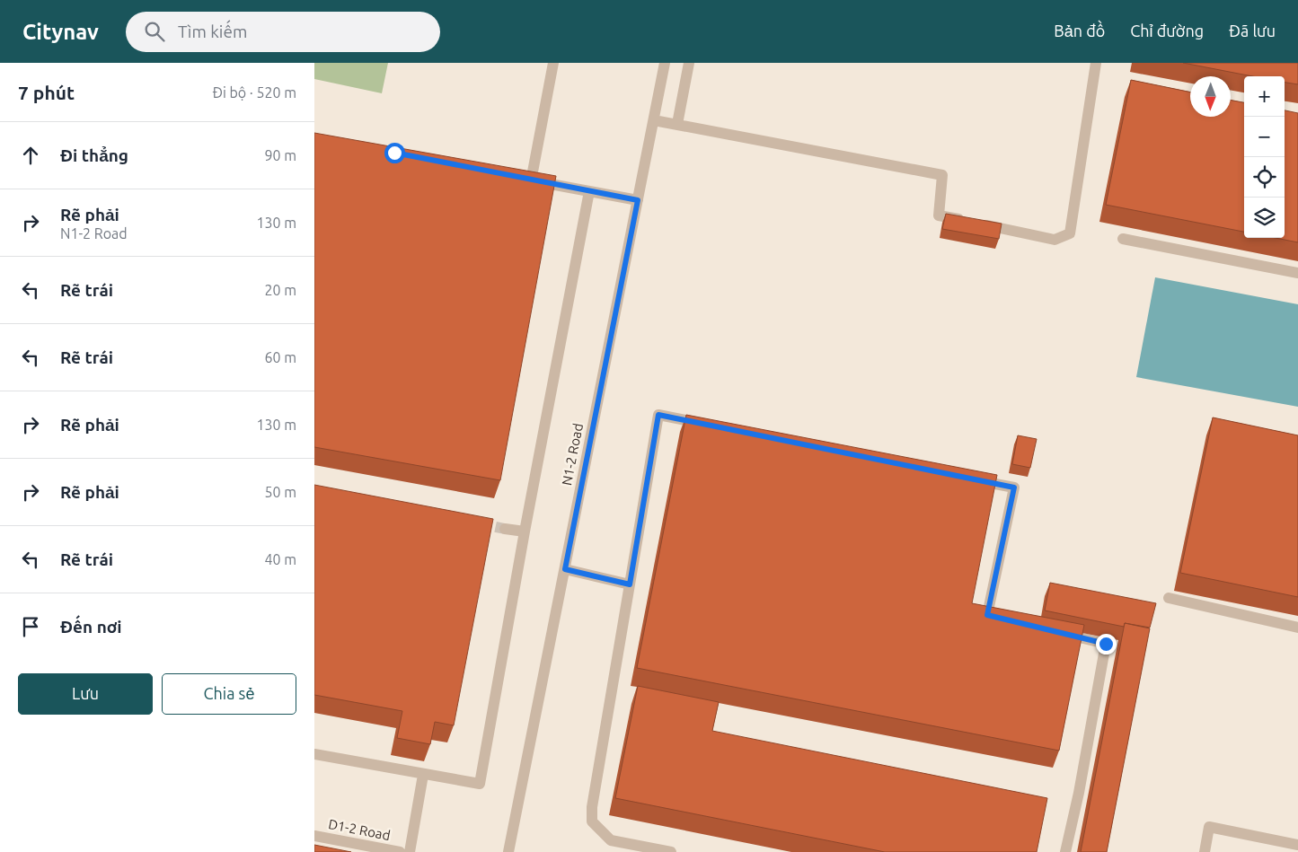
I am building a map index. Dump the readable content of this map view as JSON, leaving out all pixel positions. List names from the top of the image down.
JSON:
{
  "streets": {
    "street": ["N1-2 Road", "D1-2 Road"]
  },
  "north": "bottom",
  "page": {
    "header": "Citynav",
    "search": "Tìm kiếm",
    "nav": ["Bản đồ", "Chỉ đường", "Đã lưu"],
    "heading": ["7 phút", "Đi bộ · 520 m"],
    "map_buttons": ["+", "−"],
    "list": [
      ["Đi thẳng", "90 m"],
      ["Rẽ phải", "N1-2 Road", "130 m"],
      ["Rẽ trái", "20 m"],
      ["Rẽ trái", "60 m"],
      ["Rẽ phải", "130 m"],
      ["Rẽ phải", "50 m"],
      ["Rẽ trái", "40 m"],
      "Đến nơi"
    ],
    "buttons": ["Lưu", "Chia sẻ"]
  }
}
